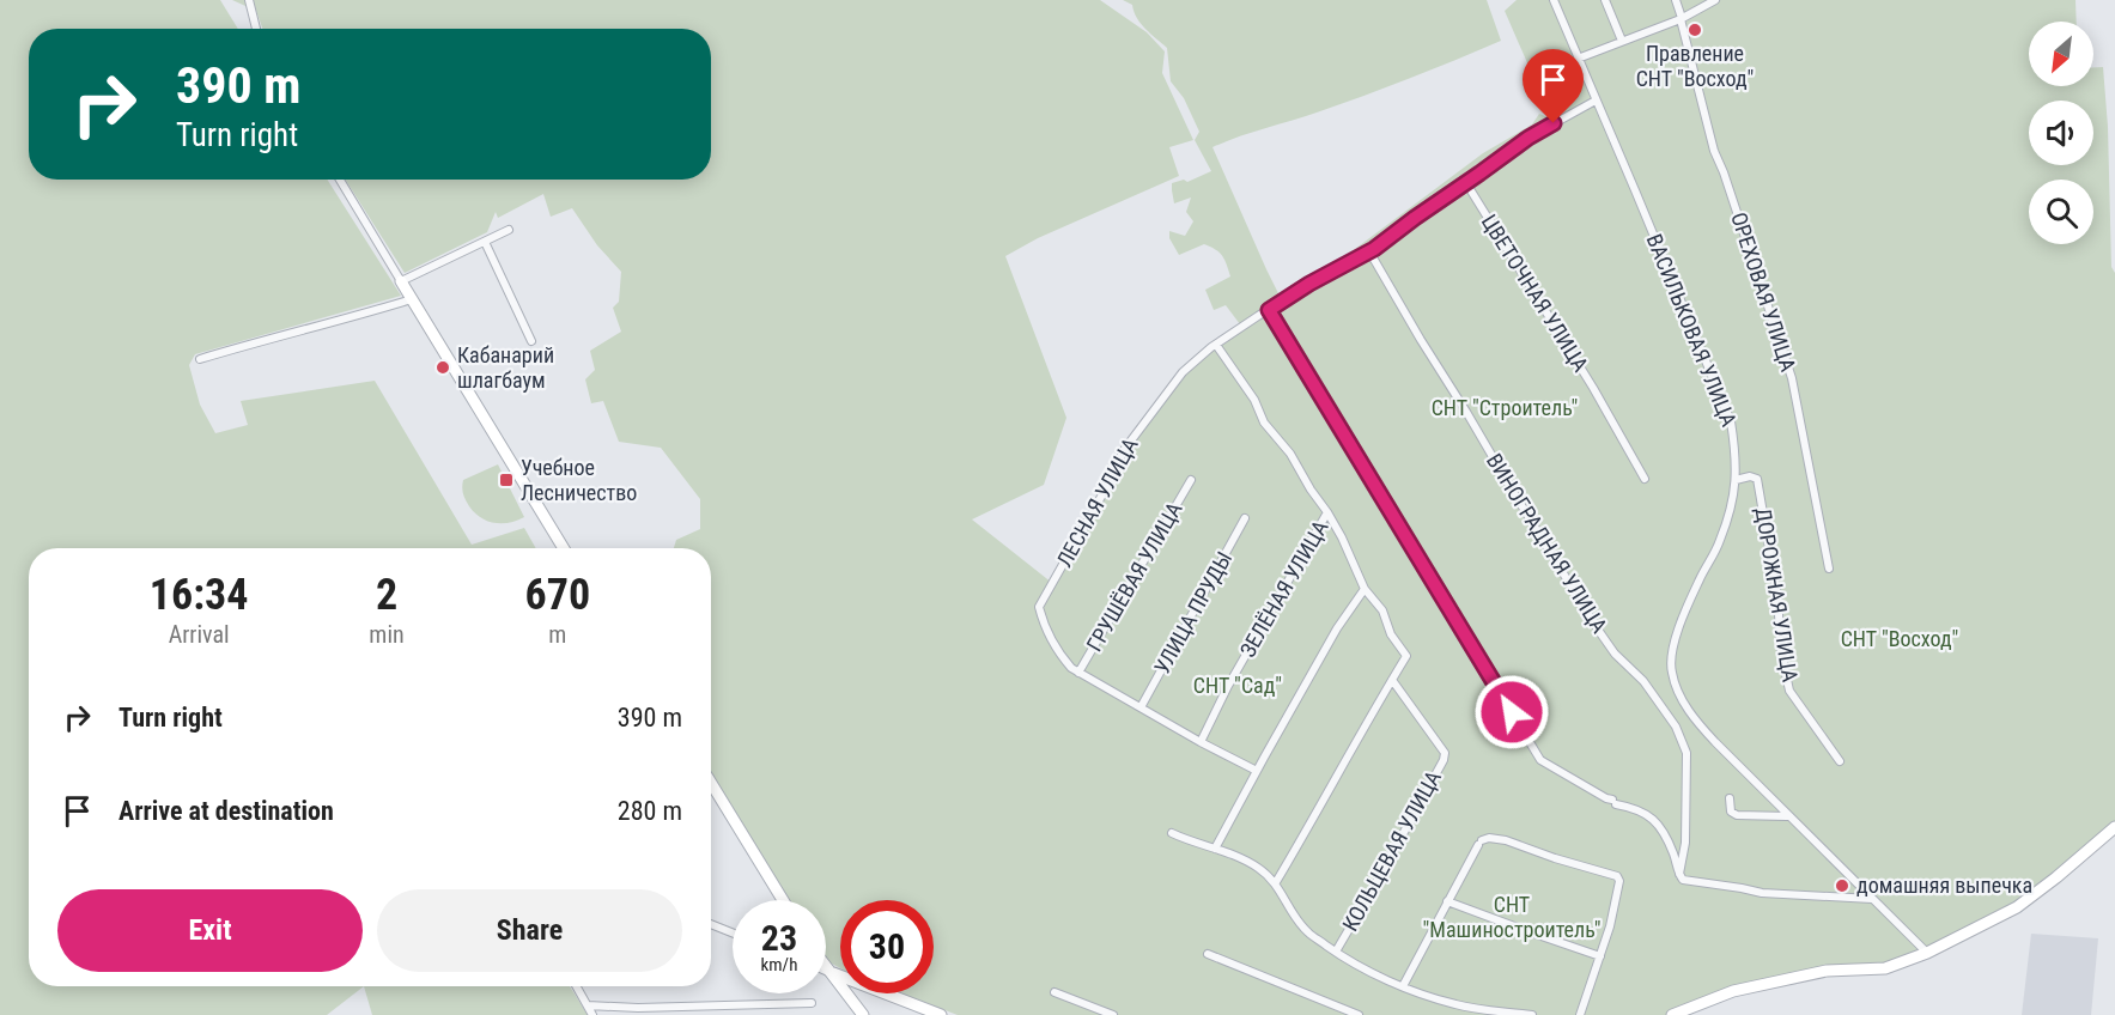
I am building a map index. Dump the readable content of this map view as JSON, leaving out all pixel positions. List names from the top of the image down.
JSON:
{
  "streets": {
    "street": [
      "ОРЕХОВАЯ УЛИЦА",
      "ЦВЕТОЧНАЯ УЛИЦА",
      "ВАСИЛЬКОВАЯ УЛИЦА",
      "ЛЕСНАЯ УЛИЦА",
      "ВИНОГРАДНАЯ УЛИЦА",
      "ГРУШЁВАЯ УЛИЦА",
      "ЗЕЛЁНАЯ УЛИЦА",
      "ДОРОЖНАЯ УЛИЦА",
      "УЛИЦА ПРУДЫ",
      "КОЛЬЦЕВАЯ УЛИЦА"
    ]
  },
  "crossings": [
    ["ВАСИЛЬКОВАЯ УЛИЦА", "ДОРОЖНАЯ УЛИЦА"],
    ["ЛЕСНАЯ УЛИЦА", "ГРУШЁВАЯ УЛИЦА"]
  ],
  "parks": [
    "СНТ \"Строитель\"",
    "СНТ \"Восход\"",
    "СНТ \"Сад\"",
    "СНТ \"Машиностроитель\""
  ],
  "places": {
    "other": ["Правление СНТ \"Восход\"", "Кабанарий шлагбаум", "домашняя выпечка"],
    "transit": ["Учебное Лесничество"]
  },
  "north": "bottom left",
  "page": {
    "turn": ["390 m", "Turn right"],
    "eta": [
      "16:34",
      "Arrival",
      "2",
      "min",
      "670",
      "m"
    ],
    "list": [
      {
        "name": "Turn right",
        "value": "390 m"
      },
      {
        "name": "Arrive at destination",
        "value": "280 m"
      }
    ],
    "buttons": ["Exit", "Share"],
    "speed": "23 km/h",
    "limit": "30"
  }
}
